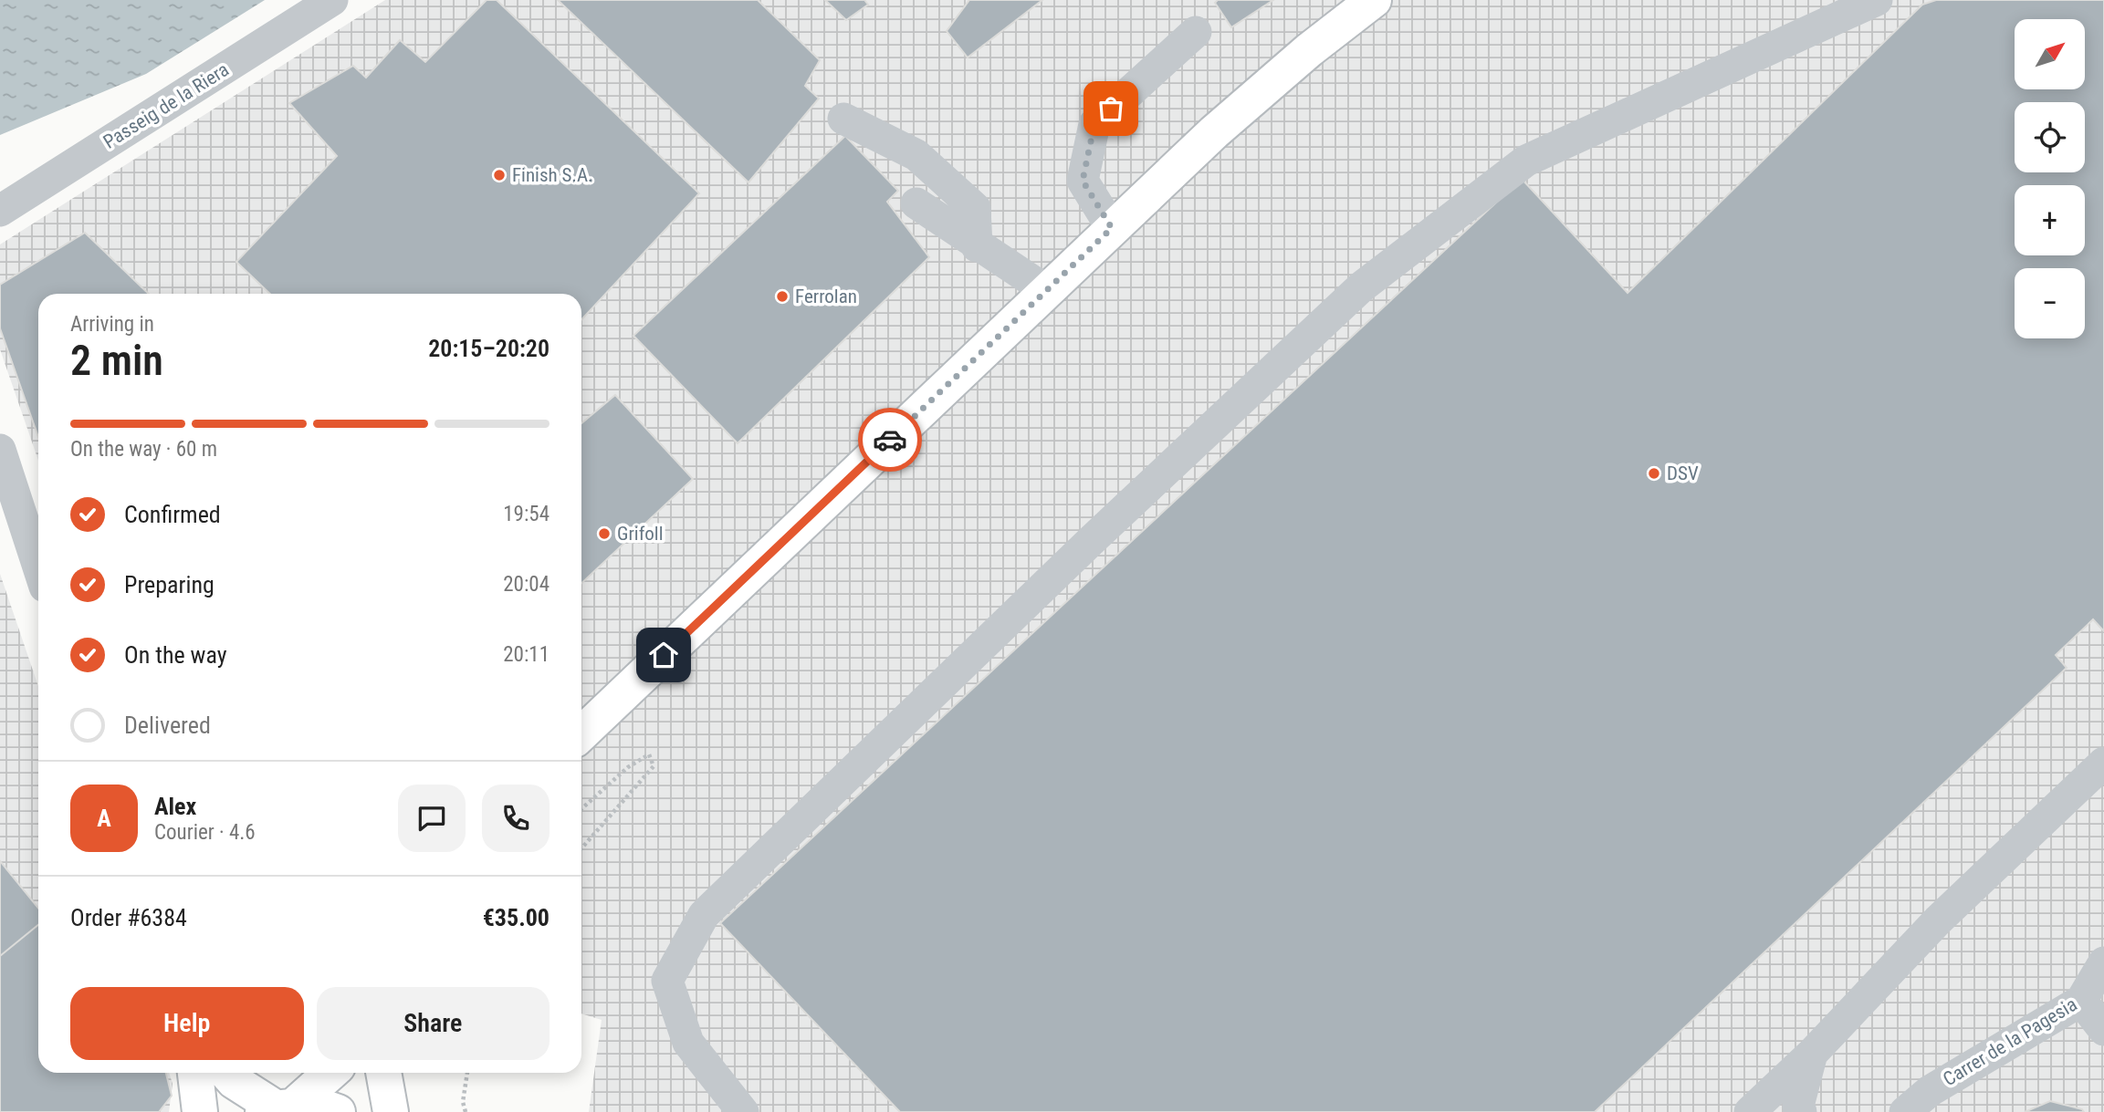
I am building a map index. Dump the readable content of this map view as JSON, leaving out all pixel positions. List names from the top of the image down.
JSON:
{
  "streets": {
    "street": ["Passeig de la Riera", "Carrer de la Pagesia"]
  },
  "places": [
    "Finish S.A.",
    "Ferrolan",
    "DSV",
    "Grifoll"
  ],
  "north": "top right",
  "page": {
    "map_buttons": ["+", "−"],
    "heading": ["2 min", "Arriving in", "20:15–20:20"],
    "panel": [
      "Alex",
      "Courier · 4.6",
      "Order #6384",
      "€35.00"
    ],
    "bar": "On the way · 60 m",
    "list": [
      ["Confirmed", "19:54"],
      ["Preparing", "20:04"],
      ["On the way", "20:11"],
      "Delivered"
    ],
    "round": "A",
    "buttons": ["Help", "Share"]
  }
}
